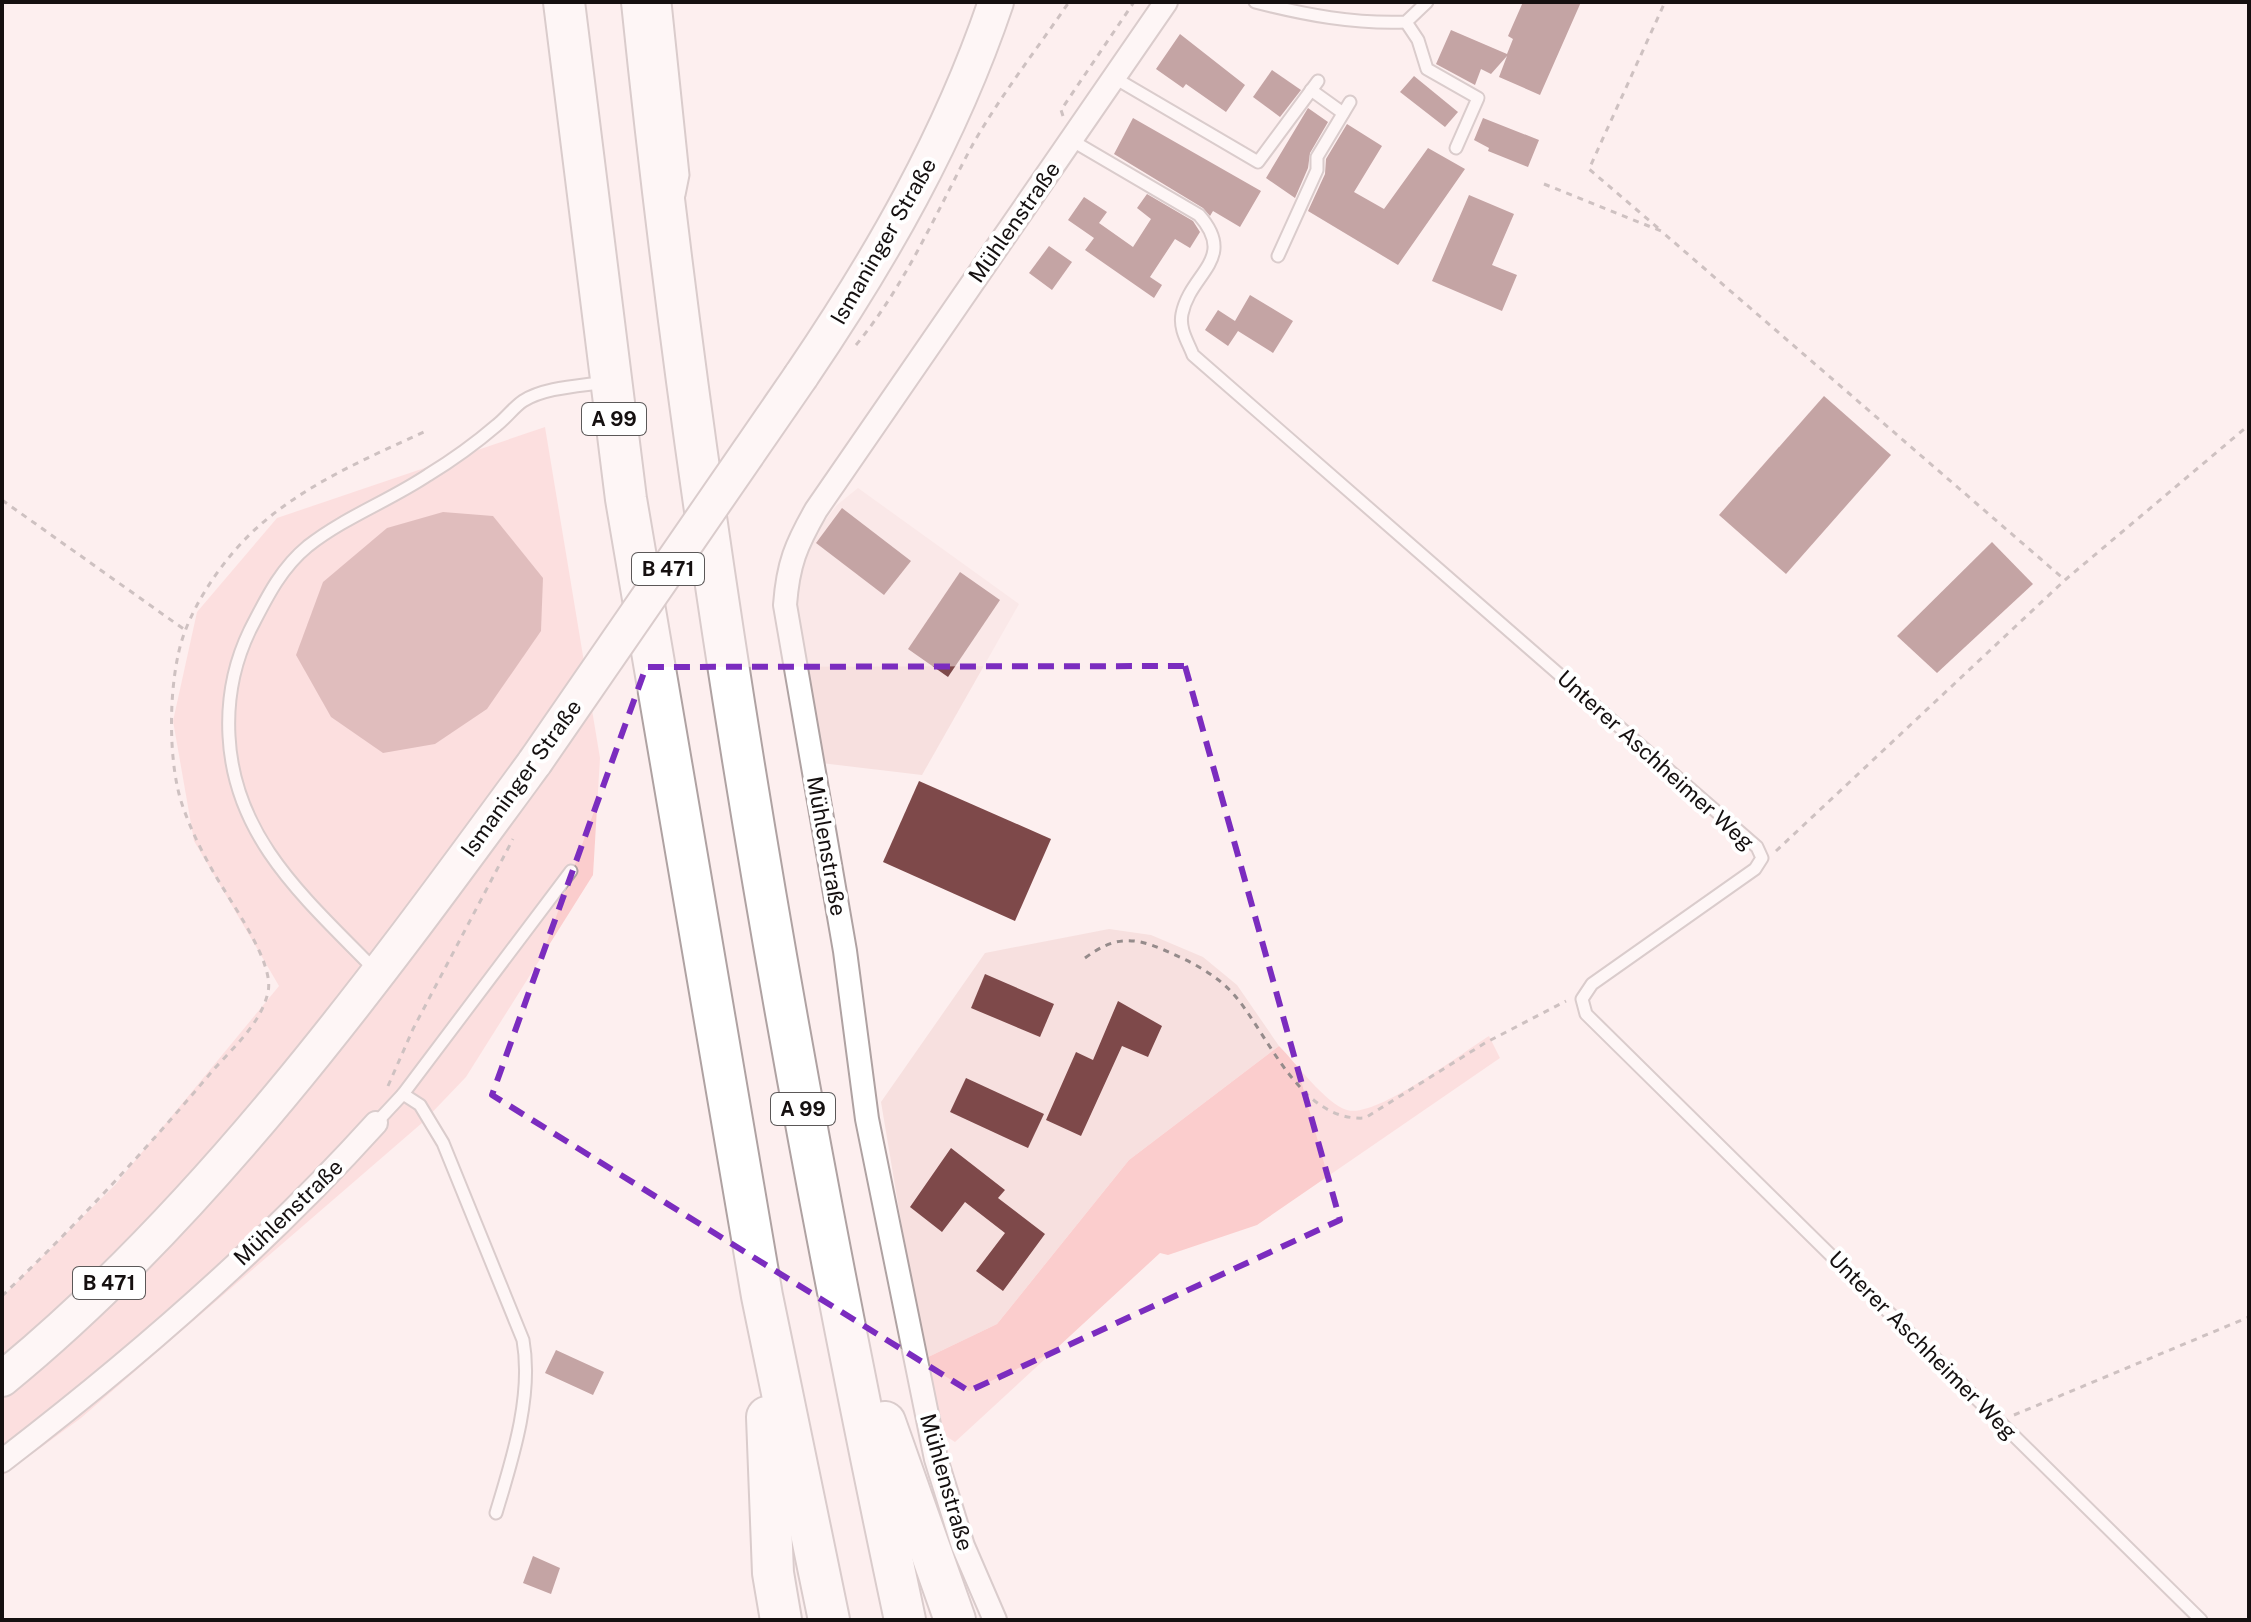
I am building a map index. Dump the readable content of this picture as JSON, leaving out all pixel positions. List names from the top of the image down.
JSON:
{
  "streets": {
    "highway": ["A 99"],
    "main road": ["Ismaninger Straße", "B 471"],
    "street": ["Mühlenstraße"],
    "lane": ["Unterer Aschheimer Weg"]
  },
  "crossings": [
    ["Mühlenstraße", "Unterer Aschheimer Weg"],
    ["Ismaninger Straße", "B 471"]
  ]
}
